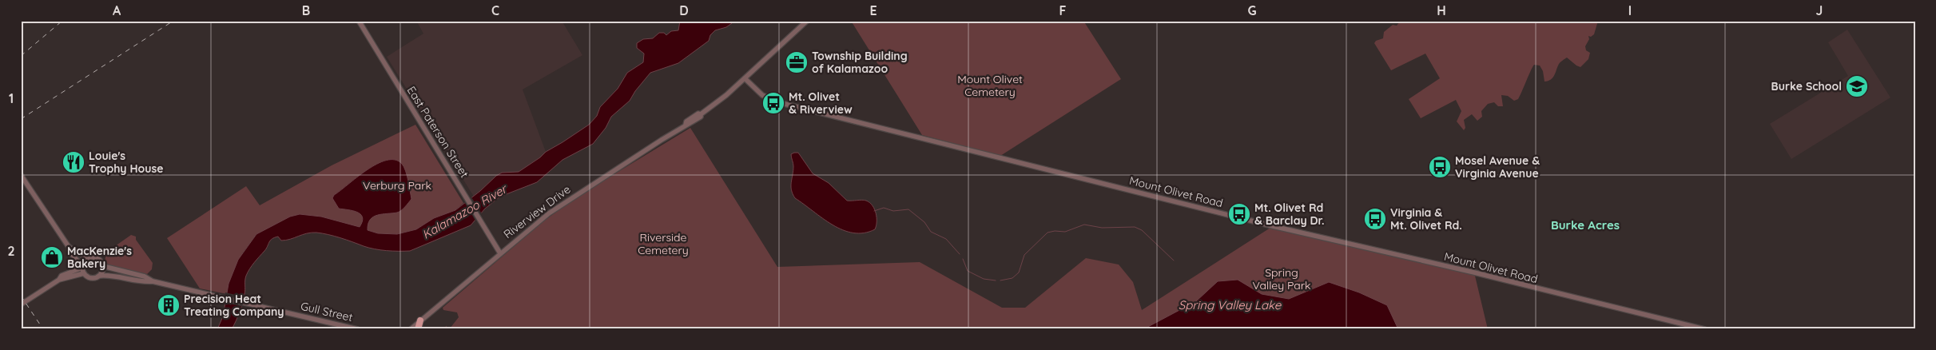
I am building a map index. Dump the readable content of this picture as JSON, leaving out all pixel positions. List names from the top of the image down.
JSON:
{
  "streets": {
    "street": [
      "East Paterson Street",
      "Mount Olivet Road",
      "Riverview Drive",
      "Gull Street"
    ]
  },
  "crossings": [
    ["East Paterson Street", "Riverview Drive"],
    ["Mount Olivet Road", "Riverview Drive"]
  ],
  "districts": ["Burke Acres"],
  "water": ["Kalamazoo River", "Spring Valley Lake"],
  "parks": [
    "Mount Olivet Cemetery",
    "Verburg Park",
    "Riverside Cemetery",
    "Spring Valley Park"
  ],
  "places": {
    "office": ["Township Building of Kalamazoo"],
    "school or university": ["Burke School"],
    "bus stop": [
      "Mt. Olivet & Riverview",
      "Mosel Avenue & Virginia Avenue",
      "Mt. Olivet Rd & Barclay Dr.",
      "Virginia & Mt. Olivet Rd."
    ],
    "restaurant": ["Louie's Trophy House"],
    "shop": ["MacKenzie's Bakery"],
    "building": ["Precision Heat Treating Company"]
  },
  "grid": {
    "columns": [
      "A",
      "B",
      "C",
      "D",
      "E",
      "F",
      "G",
      "H",
      "I",
      "J"
    ],
    "rows": ["1", "2"]
  }
}
